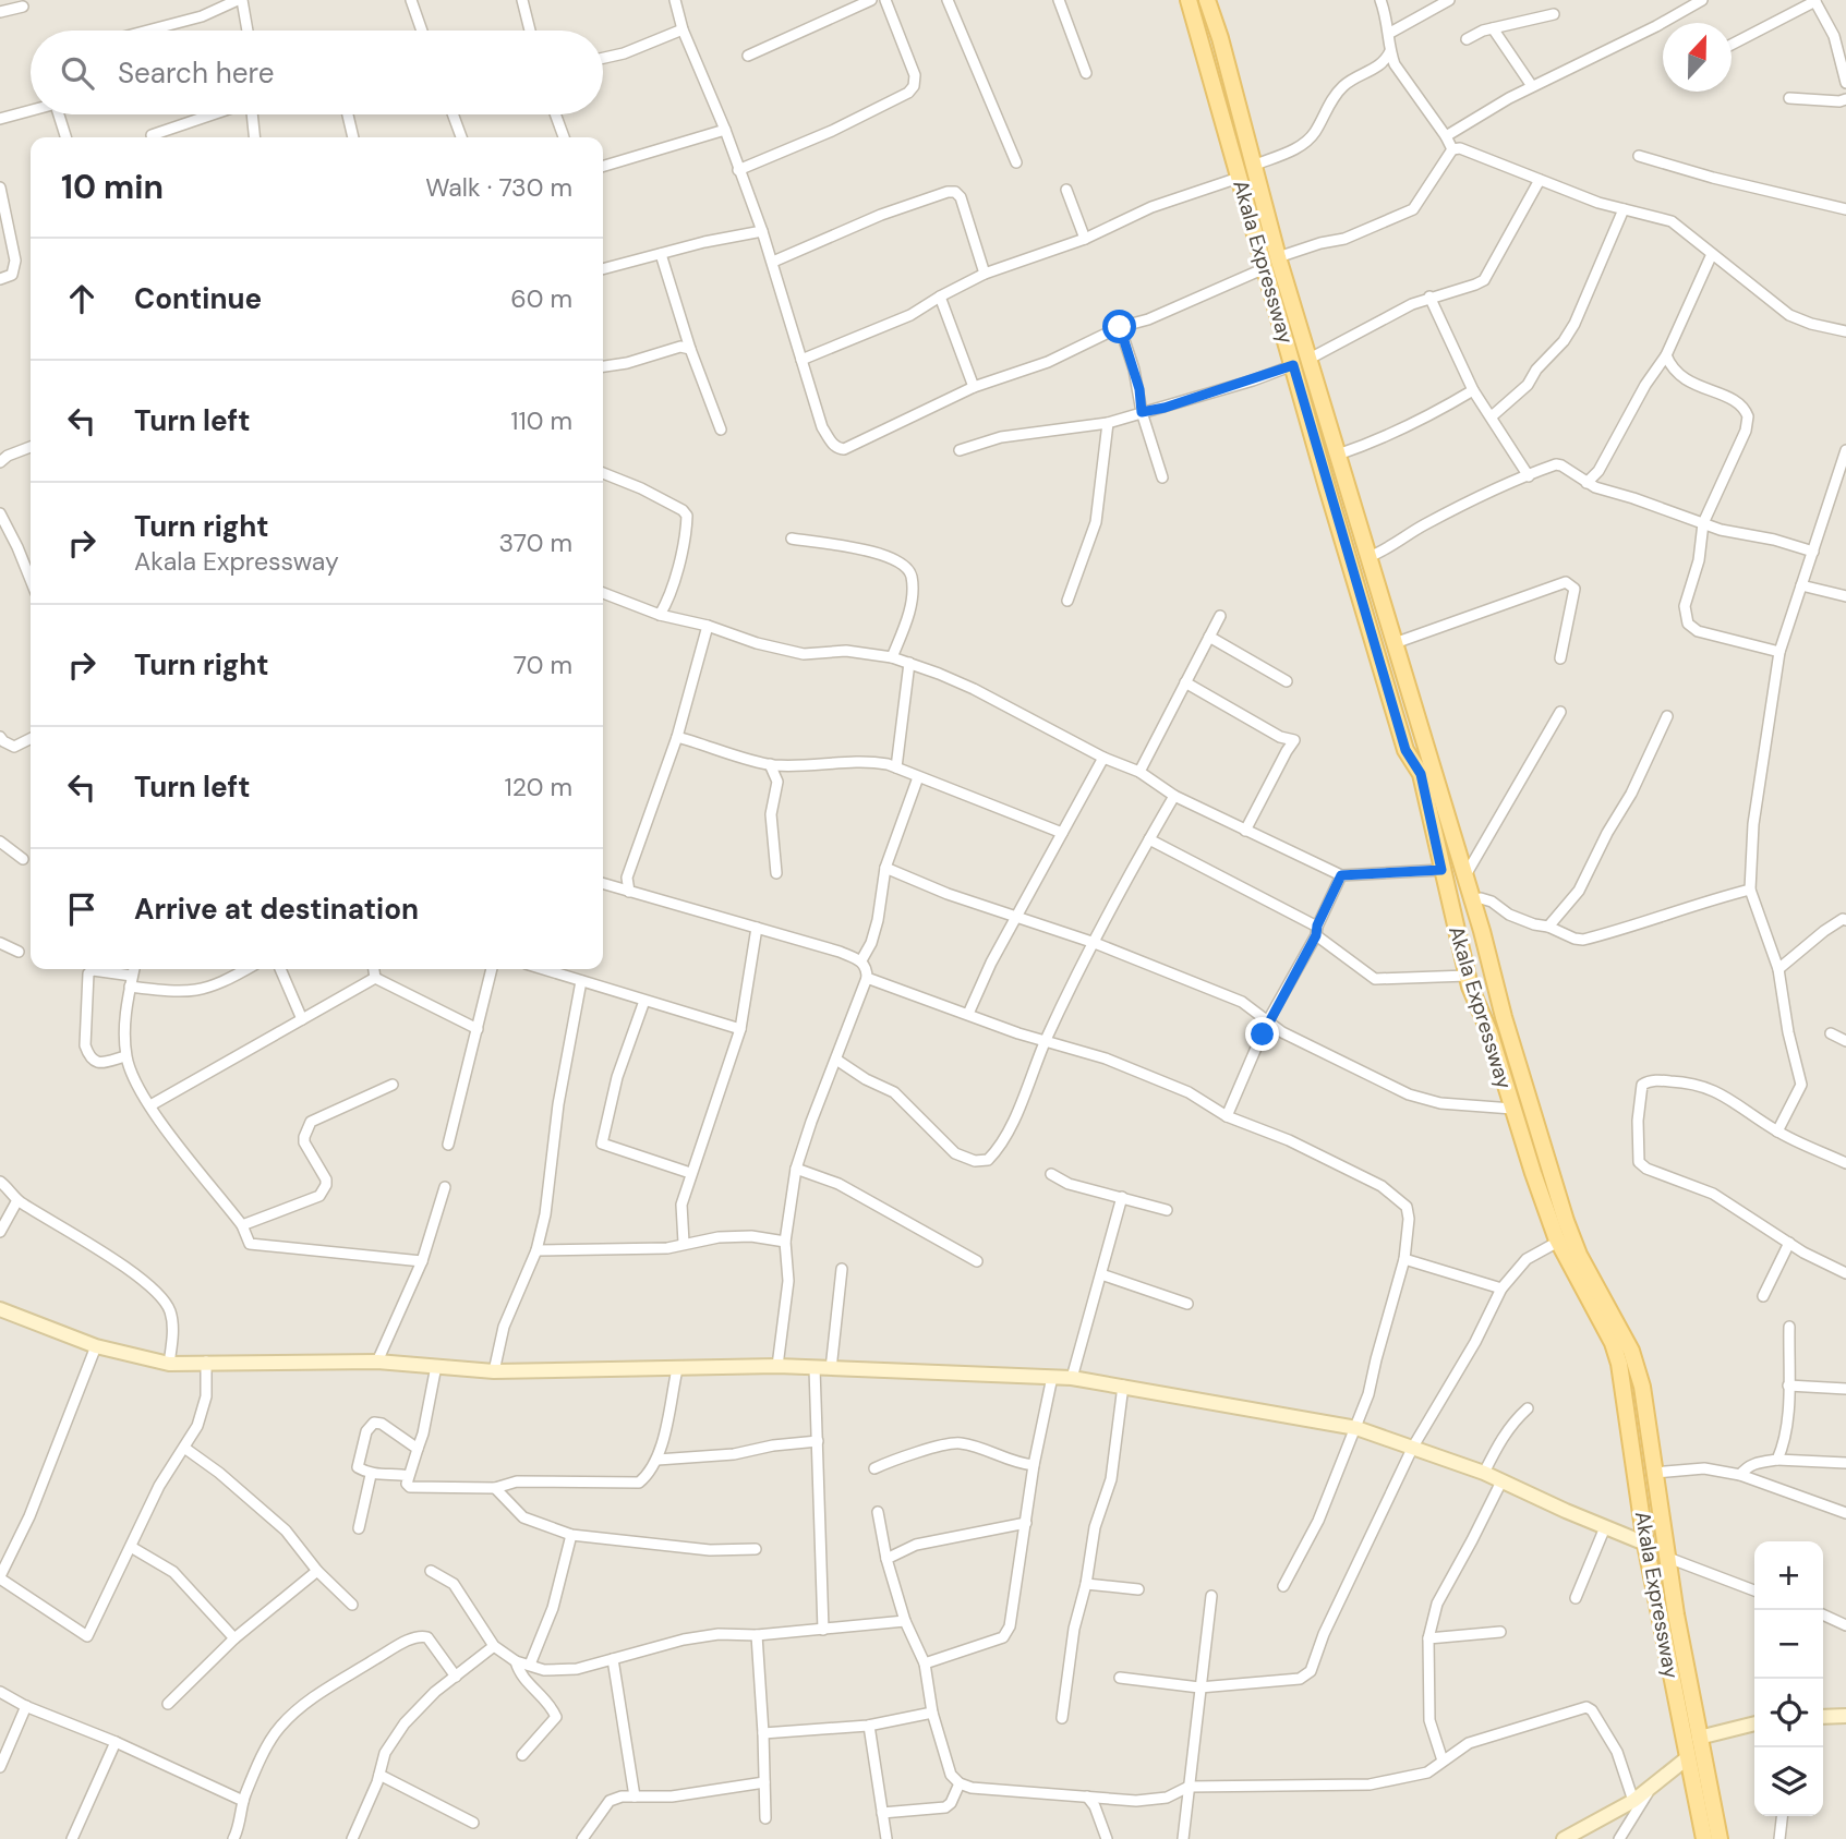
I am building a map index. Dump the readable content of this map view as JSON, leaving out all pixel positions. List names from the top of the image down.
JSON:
{
  "streets": {
    "main road": ["Akala Expressway"]
  },
  "north": "top",
  "page": {
    "search": "Search here",
    "heading": ["10 min", "Walk · 730 m"],
    "list": [
      ["Continue", "60 m"],
      ["Turn left", "110 m"],
      ["Turn right", "Akala Expressway", "370 m"],
      ["Turn right", "70 m"],
      ["Turn left", "120 m"],
      "Arrive at destination"
    ],
    "map_buttons": ["+", "−"]
  }
}
